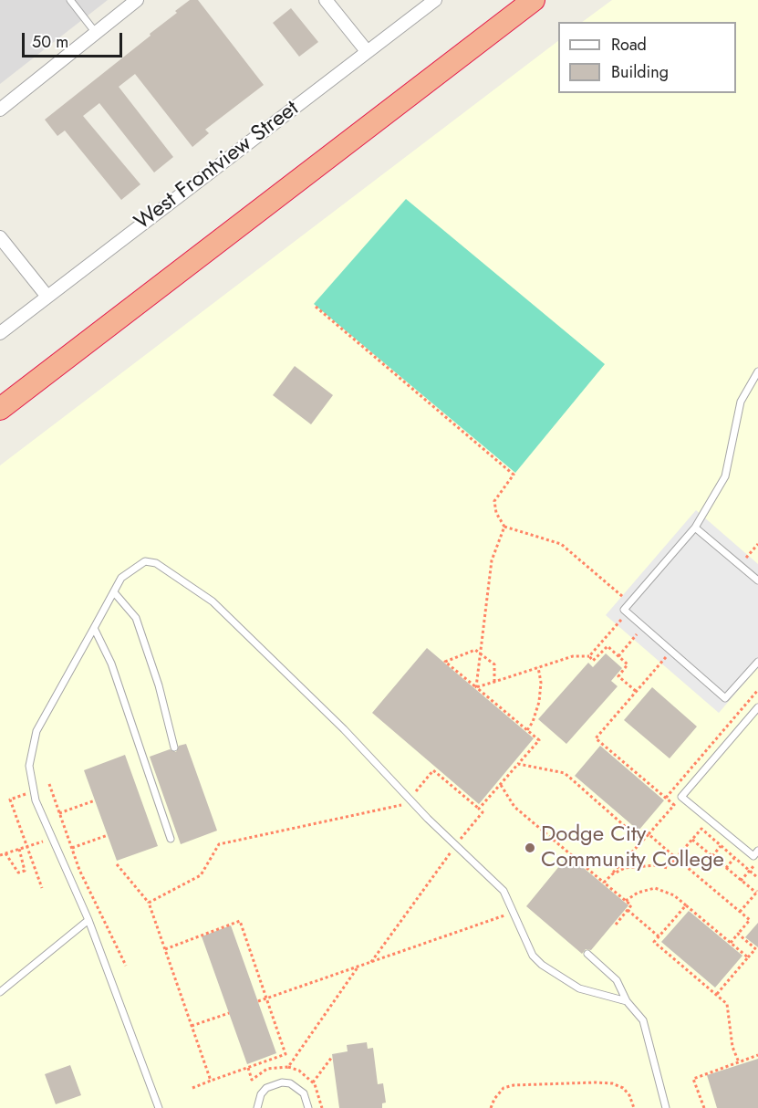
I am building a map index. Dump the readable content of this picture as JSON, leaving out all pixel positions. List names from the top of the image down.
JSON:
{
  "streets": {
    "street": ["West Frontview Street"]
  },
  "places": ["Dodge City Community College"],
  "legend": ["Road", "Building"],
  "scale_bar": "50 m"
}
